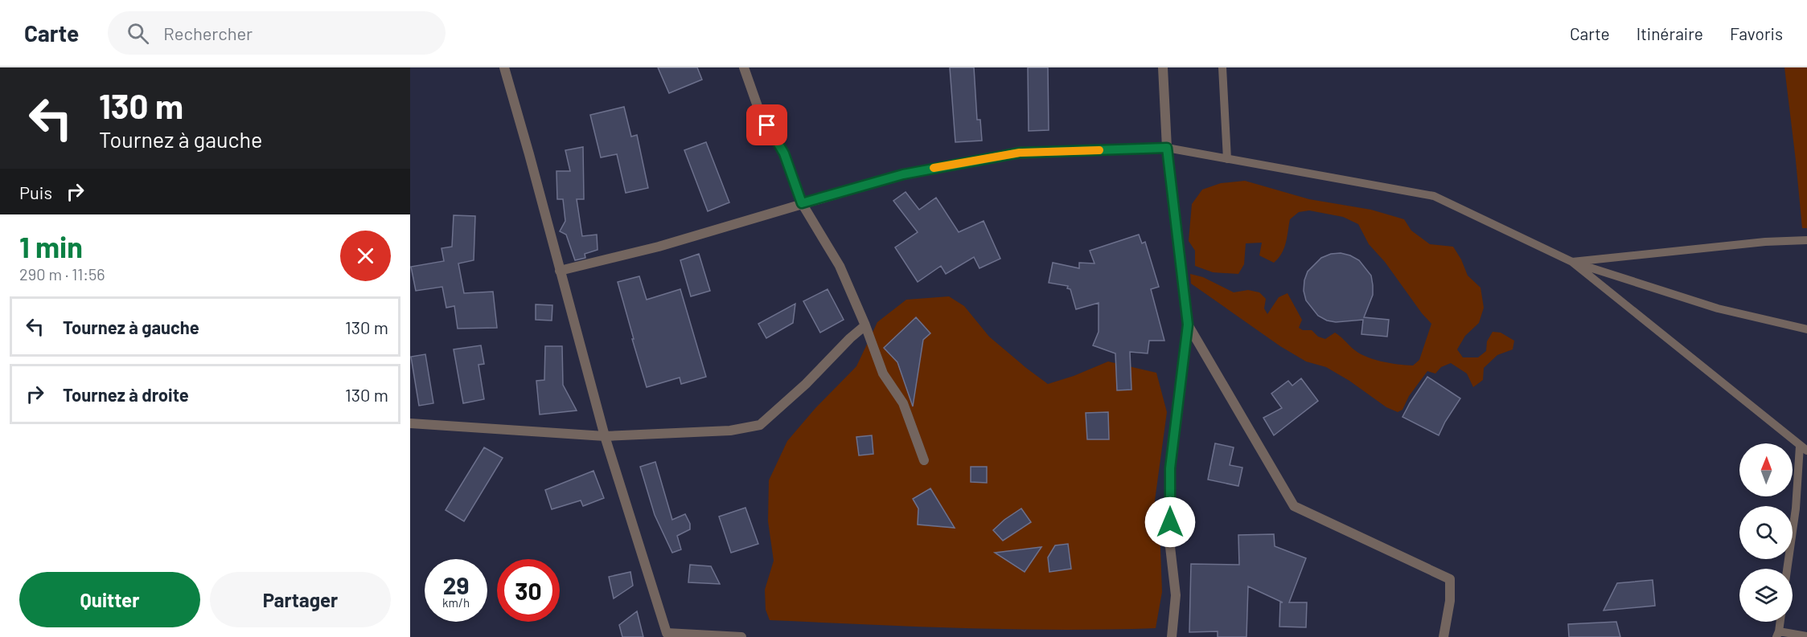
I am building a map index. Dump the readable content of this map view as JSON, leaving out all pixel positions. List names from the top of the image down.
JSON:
{
  "north": "top",
  "page": {
    "header": "Carte",
    "search": "Rechercher",
    "nav": ["Carte", "Itinéraire", "Favoris"],
    "turn": ["130 m", "Tournez à gauche"],
    "then": "Puis",
    "heading": ["1 min", "290 m · 11:56"],
    "list": [
      {
        "name": "Tournez à gauche",
        "value": "130 m"
      },
      {
        "name": "Tournez à droite",
        "value": "130 m"
      }
    ],
    "speed": "29 km/h",
    "limit": "30",
    "buttons": ["Quitter", "Partager"]
  }
}
